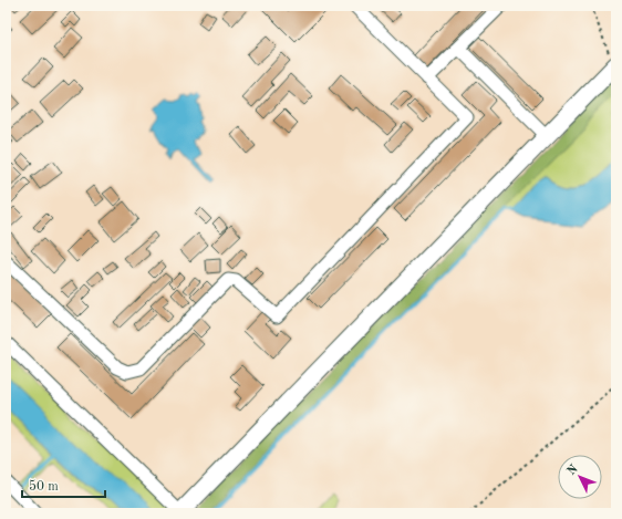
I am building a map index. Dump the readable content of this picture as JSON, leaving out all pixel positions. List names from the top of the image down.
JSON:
{
  "scale_bar": "50 m",
  "north": "top left"
}
